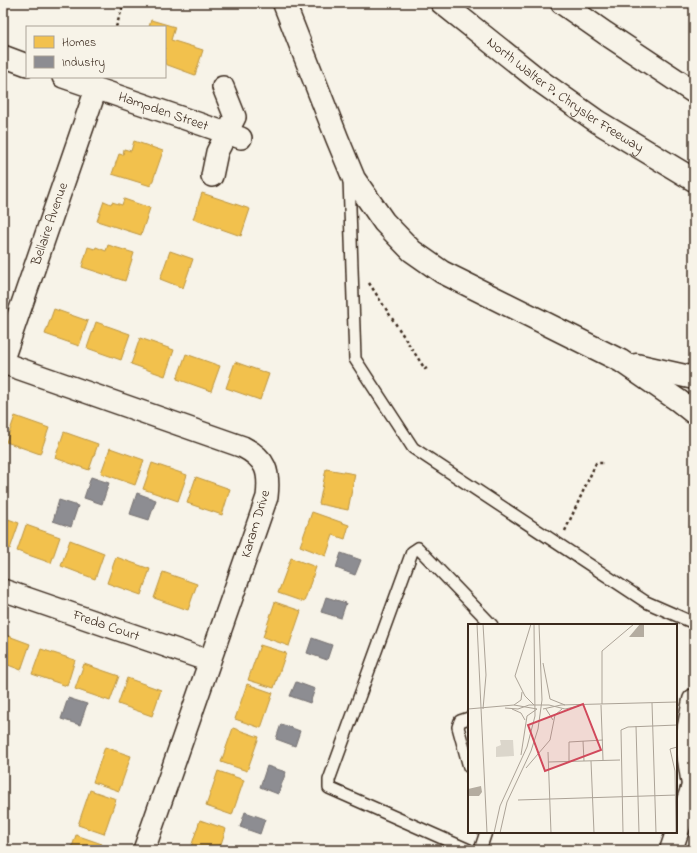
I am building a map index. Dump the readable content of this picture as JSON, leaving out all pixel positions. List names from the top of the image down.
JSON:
{
  "streets": {
    "main road": ["North Walter P. Chrysler Freeway"],
    "street": [
      "Hampden Street",
      "Bellaire Avenue",
      "Karam Drive",
      "Freda Court"
    ]
  },
  "crossings": [
    ["Hampden Street", "Bellaire Avenue"],
    ["Karam Drive", "Freda Court"]
  ],
  "legend": ["Homes", "Industry"]
}
